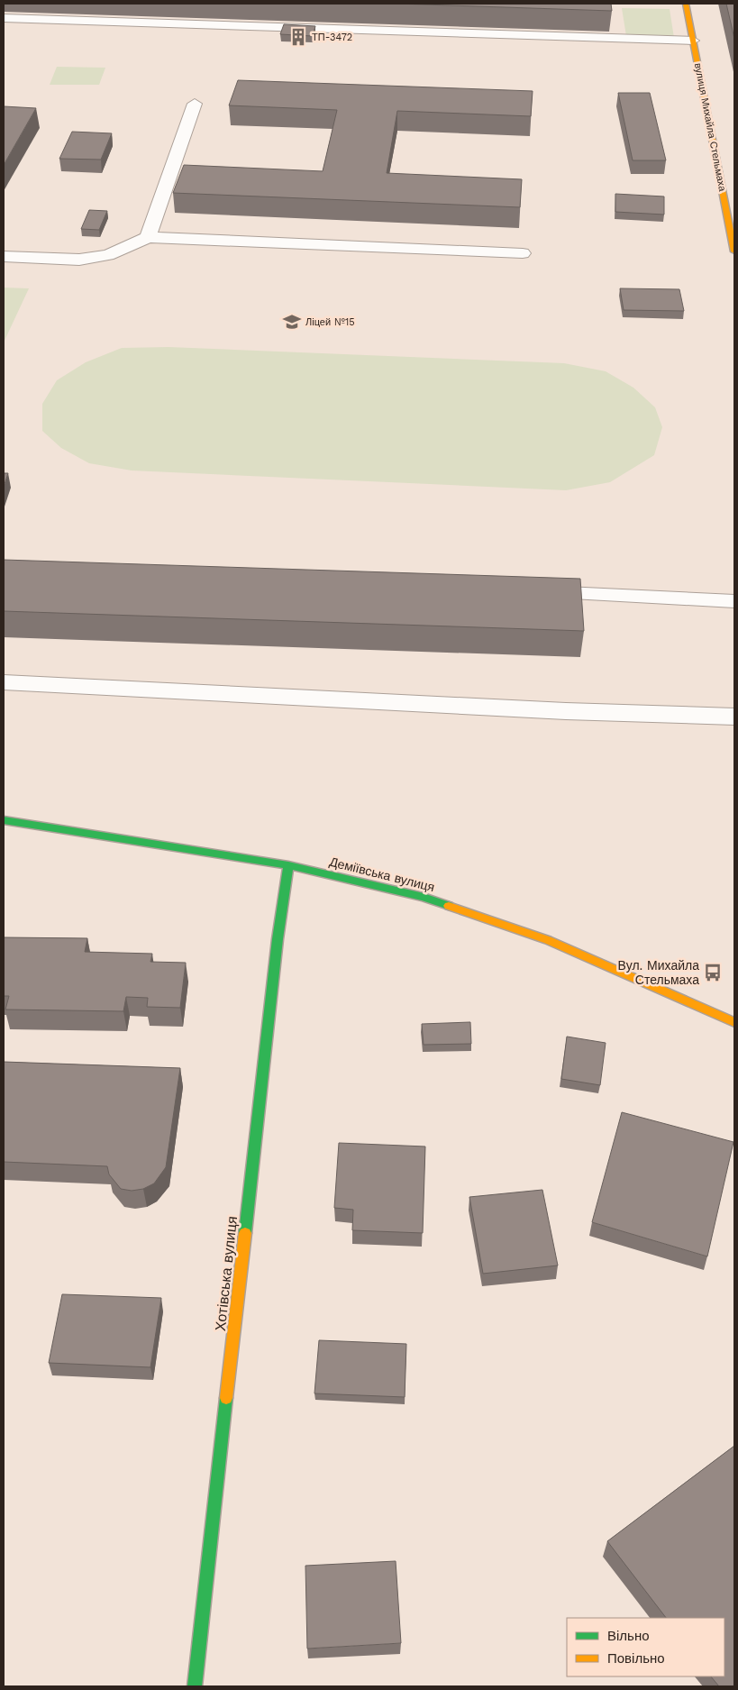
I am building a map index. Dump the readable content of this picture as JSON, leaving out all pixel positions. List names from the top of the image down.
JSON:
{
  "streets": {
    "street": ["вулиця Михайла Стельмаха", "Деміївська вулиця", "Хотівська вулиця"]
  },
  "crossings": [
    ["Деміївська вулиця", "Хотівська вулиця"]
  ],
  "places": {
    "building": ["ТП-3472"],
    "school or university": ["Ліцей №15"],
    "bus stop": ["Вул. Михайла Стельмаха"]
  },
  "legend": ["Вільно", "Повільно"]
}
